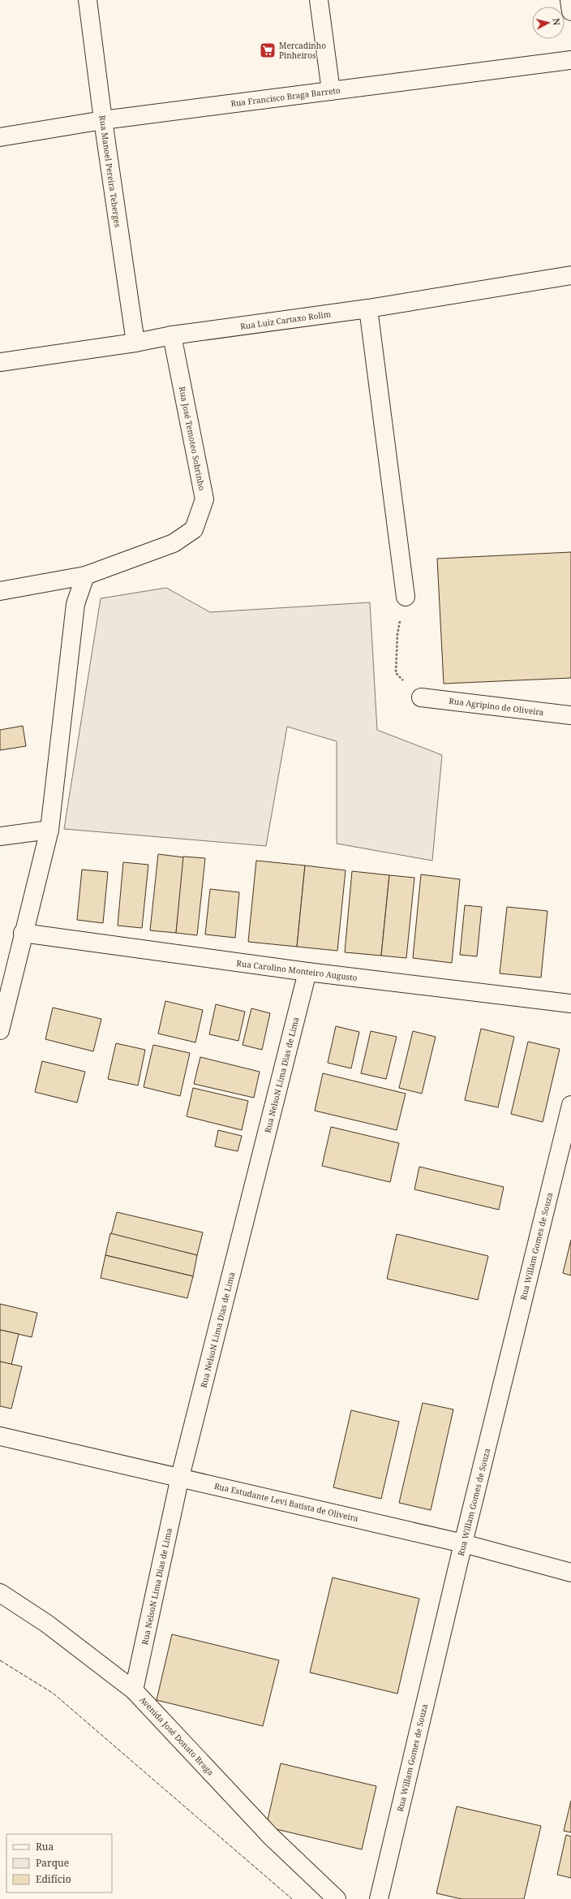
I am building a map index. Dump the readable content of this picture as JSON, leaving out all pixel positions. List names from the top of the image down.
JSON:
{
  "streets": {
    "street": [
      "Rua Francisco Braga Barreto",
      "Rua Manoel Pereira Teberges",
      "Rua Luiz Cartaxo Rolim",
      "Rua José Temoteo Sobrinho",
      "Rua Agripino de Oliveira",
      "Rua Carolino Monteiro Augusto",
      "Rua NelsoN Lima Dias de Lima",
      "Rua Willam Gomes de Souza",
      "Rua Estudante Levi Batista de Oliveira",
      "Avenida José Donato Braga"
    ]
  },
  "crossings": [
    ["Rua Francisco Braga Barreto", "Rua Manoel Pereira Teberges"],
    ["Rua Manoel Pereira Teberges", "Rua Luiz Cartaxo Rolim"],
    ["Rua Luiz Cartaxo Rolim", "Rua José Temoteo Sobrinho"],
    ["Rua Carolino Monteiro Augusto", "Rua NelsoN Lima Dias de Lima"],
    ["Rua NelsoN Lima Dias de Lima", "Rua Estudante Levi Batista de Oliveira"],
    ["Rua NelsoN Lima Dias de Lima", "Avenida José Donato Braga"],
    ["Rua Willam Gomes de Souza", "Rua Estudante Levi Batista de Oliveira"]
  ],
  "places": {
    "supermarket": ["Mercadinho Pinheiros"]
  },
  "legend": ["Rua", "Parque", "Edifício"],
  "north": "right"
}
